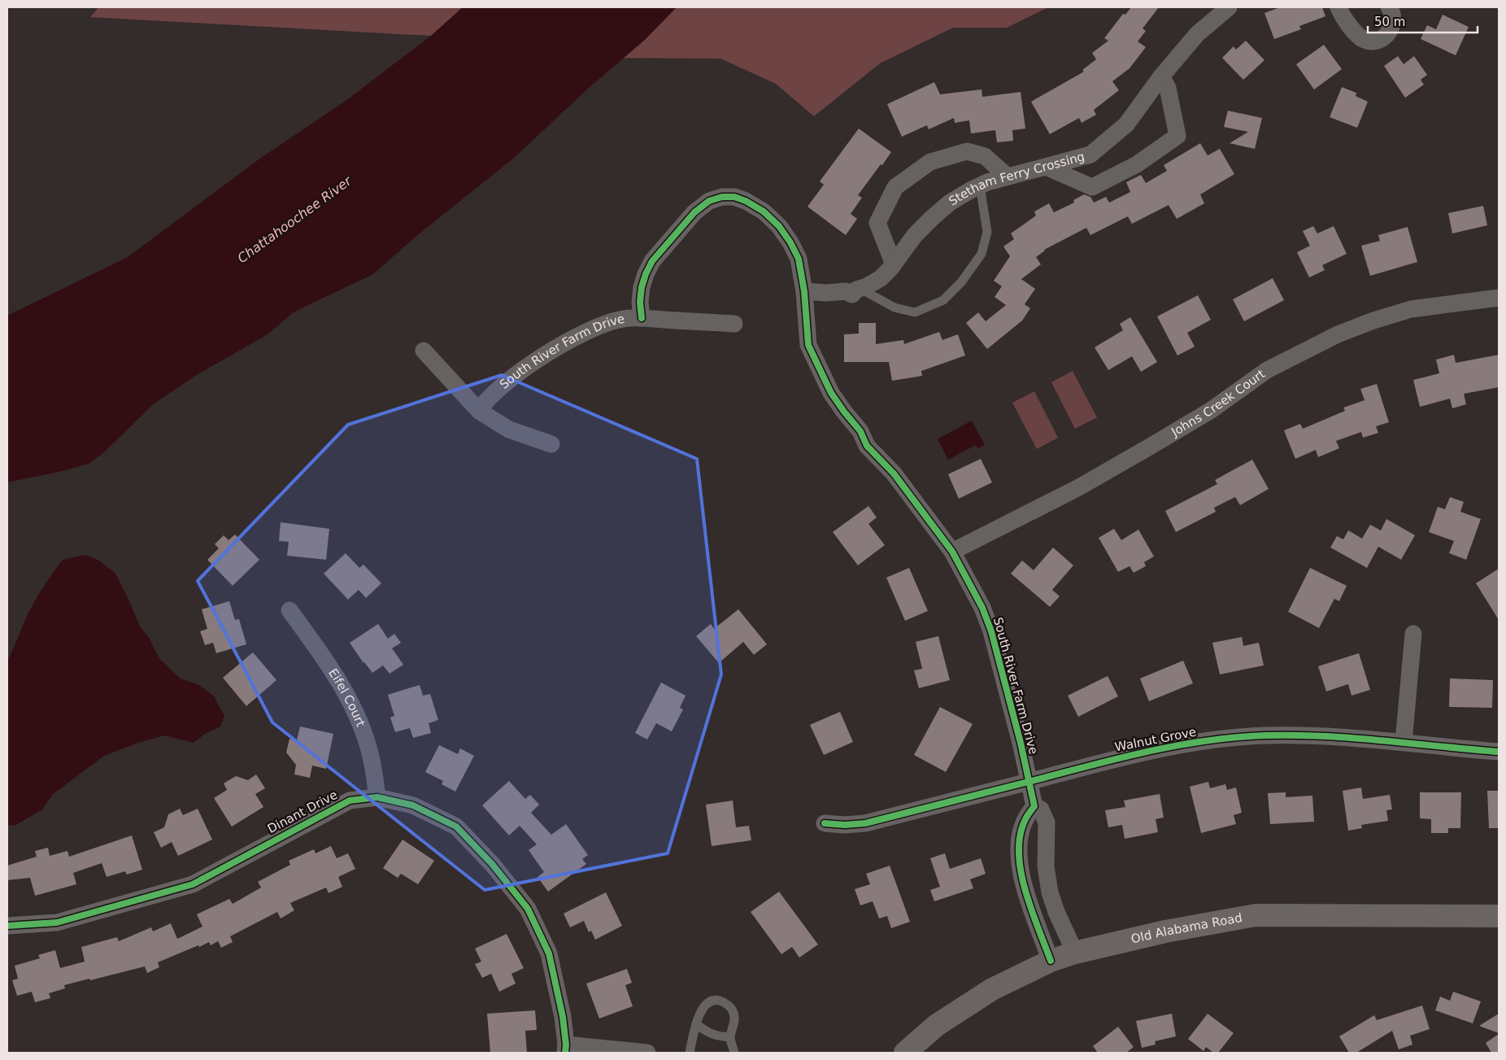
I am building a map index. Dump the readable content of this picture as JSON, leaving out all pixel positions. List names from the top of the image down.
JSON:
{
  "streets": {
    "main road": ["Old Alabama Road"],
    "street": [
      "Stetham Ferry Crossing",
      "South River Farm Drive",
      "Johns Creek Court",
      "Eifel Court",
      "Walnut Grove",
      "Dinant Drive"
    ]
  },
  "crossings": [
    ["Stetham Ferry Crossing", "South River Farm Drive"],
    ["South River Farm Drive", "Johns Creek Court"],
    ["South River Farm Drive", "Walnut Grove"],
    ["South River Farm Drive", "Old Alabama Road"],
    ["Eifel Court", "Dinant Drive"]
  ],
  "water": ["Chattahoochee River"],
  "scale_bar": "50 m"
}
